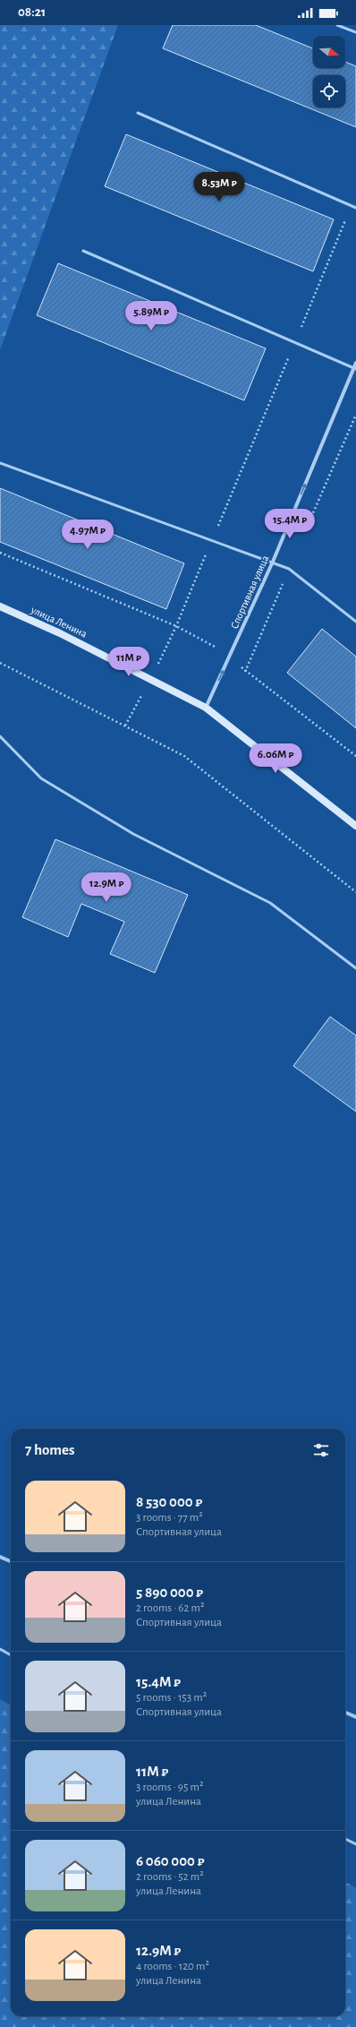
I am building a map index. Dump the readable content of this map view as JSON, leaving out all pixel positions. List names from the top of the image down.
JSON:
{
  "streets": {
    "main road": ["улица Ленина"],
    "street": ["Спортивная улица"]
  },
  "crossings": [
    ["Спортивная улица", "улица Ленина"]
  ],
  "one_way": ["Спортивная улица"],
  "north": "right",
  "page": {
    "status": "08:21",
    "price": [
      "8.53M ₽",
      "5.89M ₽",
      "15.4M ₽",
      "4.97M ₽",
      "11M ₽",
      "6.06M ₽",
      "12.9M ₽"
    ],
    "heading": "7 homes",
    "list": [
      {
        "name": "8 530 000 ₽",
        "note": "3 rooms · 77 m² · Спортивная улица"
      },
      {
        "name": "5 890 000 ₽",
        "note": "2 rooms · 62 m² · Спортивная улица"
      },
      {
        "name": "15.4M ₽",
        "note": "5 rooms · 153 m² · Спортивная улица"
      },
      {
        "name": "11M ₽",
        "note": "3 rooms · 95 m² · улица Ленина"
      },
      {
        "name": "6 060 000 ₽",
        "note": "2 rooms · 52 m² · улица Ленина"
      },
      {
        "name": "12.9M ₽",
        "note": "4 rooms · 120 m² · улица Ленина"
      }
    ]
  }
}
